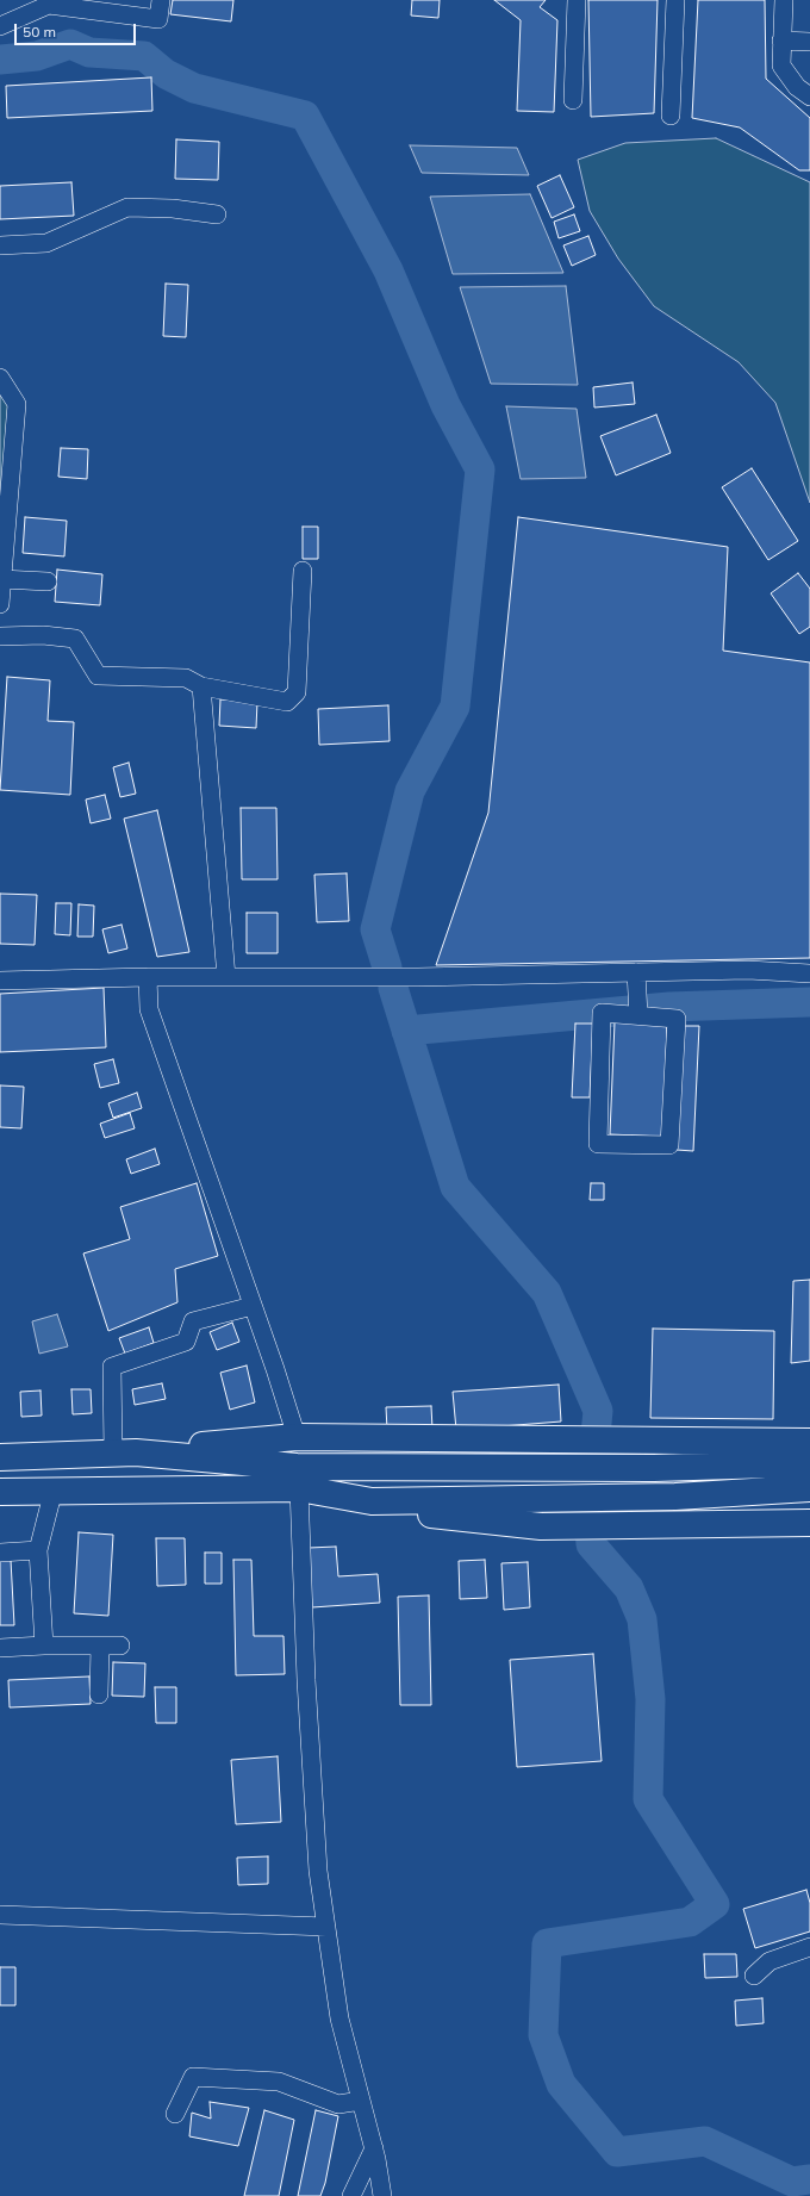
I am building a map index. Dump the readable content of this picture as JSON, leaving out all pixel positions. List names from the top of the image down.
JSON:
{
  "scale_bar": "50 m"
}
